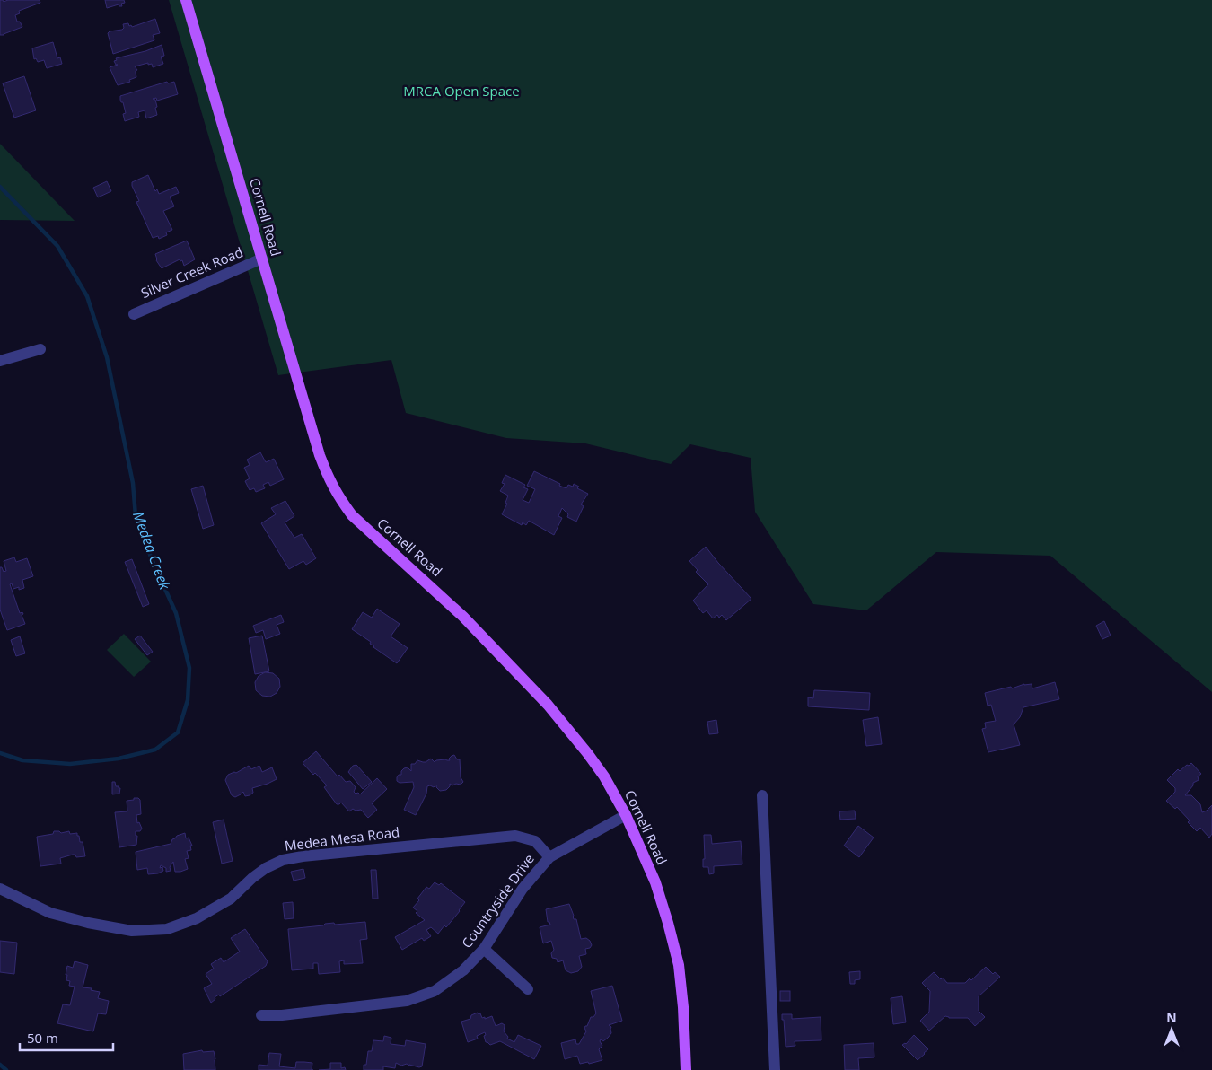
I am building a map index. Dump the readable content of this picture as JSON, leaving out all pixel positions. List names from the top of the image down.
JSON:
{
  "streets": {
    "main road": ["Cornell Road"],
    "street": ["Silver Creek Road", "Medea Mesa Road", "Countryside Drive"]
  },
  "crossings": [
    ["Cornell Road", "Silver Creek Road"],
    ["Cornell Road", "Countryside Drive"],
    ["Medea Mesa Road", "Countryside Drive"]
  ],
  "water": ["Medea Creek"],
  "parks": ["MRCA Open Space"],
  "scale_bar": "50 m",
  "north": "top"
}
